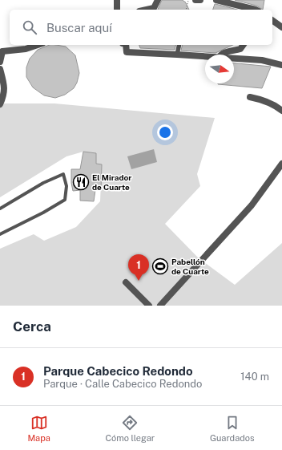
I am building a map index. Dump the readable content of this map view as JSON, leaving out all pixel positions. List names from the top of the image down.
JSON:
{
  "places": {
    "restaurant": ["El Mirador de Cuarte"],
    "sports": ["Pabellón de Cuarte"]
  },
  "north": "right",
  "page": {
    "search": "Buscar aquí",
    "pins": "1",
    "heading": "Cerca",
    "list": [
      {
        "mark": "1",
        "name": "Parque Cabecico Redondo",
        "note": "Parque · Calle Cabecico Redondo",
        "value": "140 m"
      }
    ],
    "nav": ["Mapa", "Cómo llegar", "Guardados"]
  }
}
